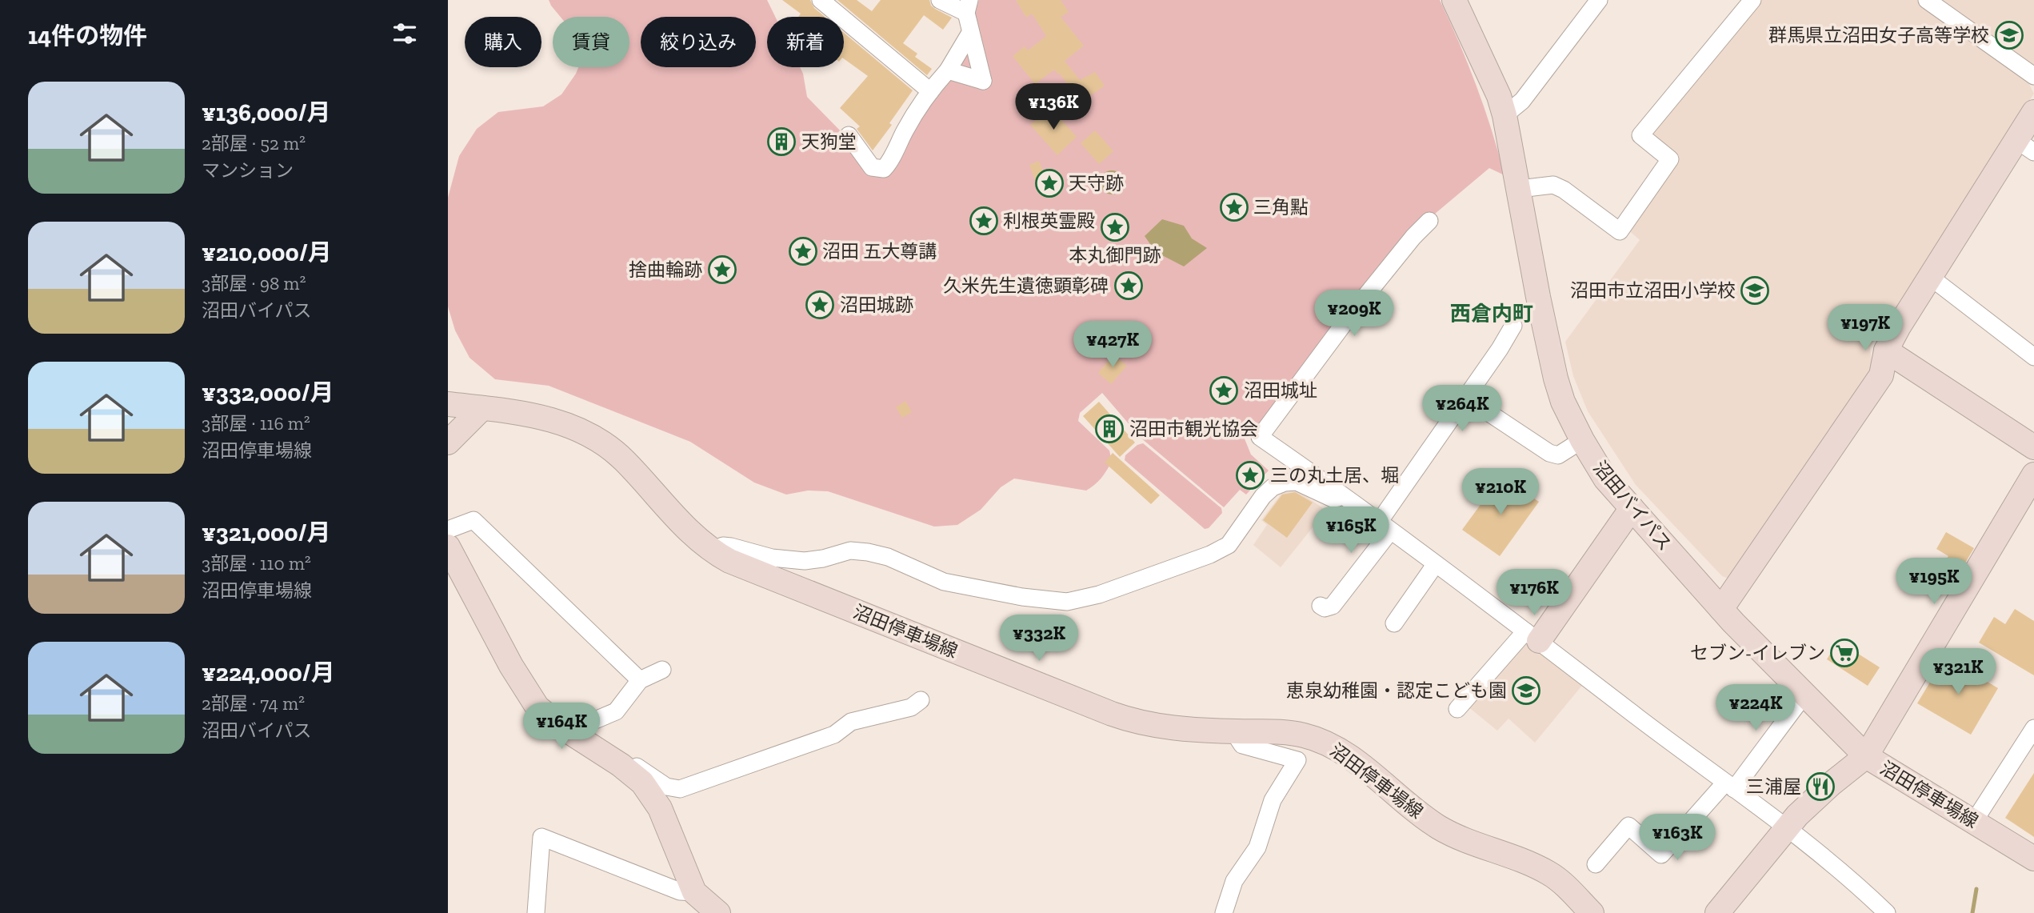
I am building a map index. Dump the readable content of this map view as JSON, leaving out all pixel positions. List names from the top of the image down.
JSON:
{
  "streets": {
    "main road": ["沼田バイパス", "沼田停車場線"]
  },
  "crossings": [
    ["沼田バイパス", "沼田停車場線"]
  ],
  "districts": ["西倉内町"],
  "places": {
    "school or university": ["群馬県立沼田女子高等学校", "沼田市立沼田小学校", "恵泉幼稚園・認定こども園"],
    "building": ["天狗堂", "沼田市観光協会"],
    "place": [
      "天守跡",
      "三角點",
      "利根英霊殿",
      "本丸御門跡",
      "沼田 五大尊講",
      "捨曲輪跡",
      "久米先生遺徳顕彰碑",
      "沼田城跡",
      "沼田城址",
      "三の丸土居、堀"
    ],
    "supermarket": ["セブン-イレブン"],
    "restaurant": ["三浦屋"]
  },
  "page": {
    "heading": "14件の物件",
    "chip": [
      "購入",
      "賃貸",
      "絞り込み",
      "新着"
    ],
    "list": [
      {
        "name": "¥136,000/月",
        "note": "2部屋 · 52 m² · マンション"
      },
      {
        "name": "¥210,000/月",
        "note": "3部屋 · 98 m² · 沼田バイパス"
      },
      {
        "name": "¥332,000/月",
        "note": "3部屋 · 116 m² · 沼田停車場線"
      },
      {
        "name": "¥321,000/月",
        "note": "3部屋 · 110 m² · 沼田停車場線"
      },
      {
        "name": "¥224,000/月",
        "note": "2部屋 · 74 m² · 沼田バイパス"
      }
    ],
    "price": [
      "¥136K",
      "¥209K",
      "¥197K",
      "¥427K",
      "¥264K",
      "¥210K",
      "¥165K",
      "¥195K",
      "¥176K",
      "¥332K",
      "¥321K",
      "¥224K",
      "¥164K",
      "¥163K"
    ]
  }
}
